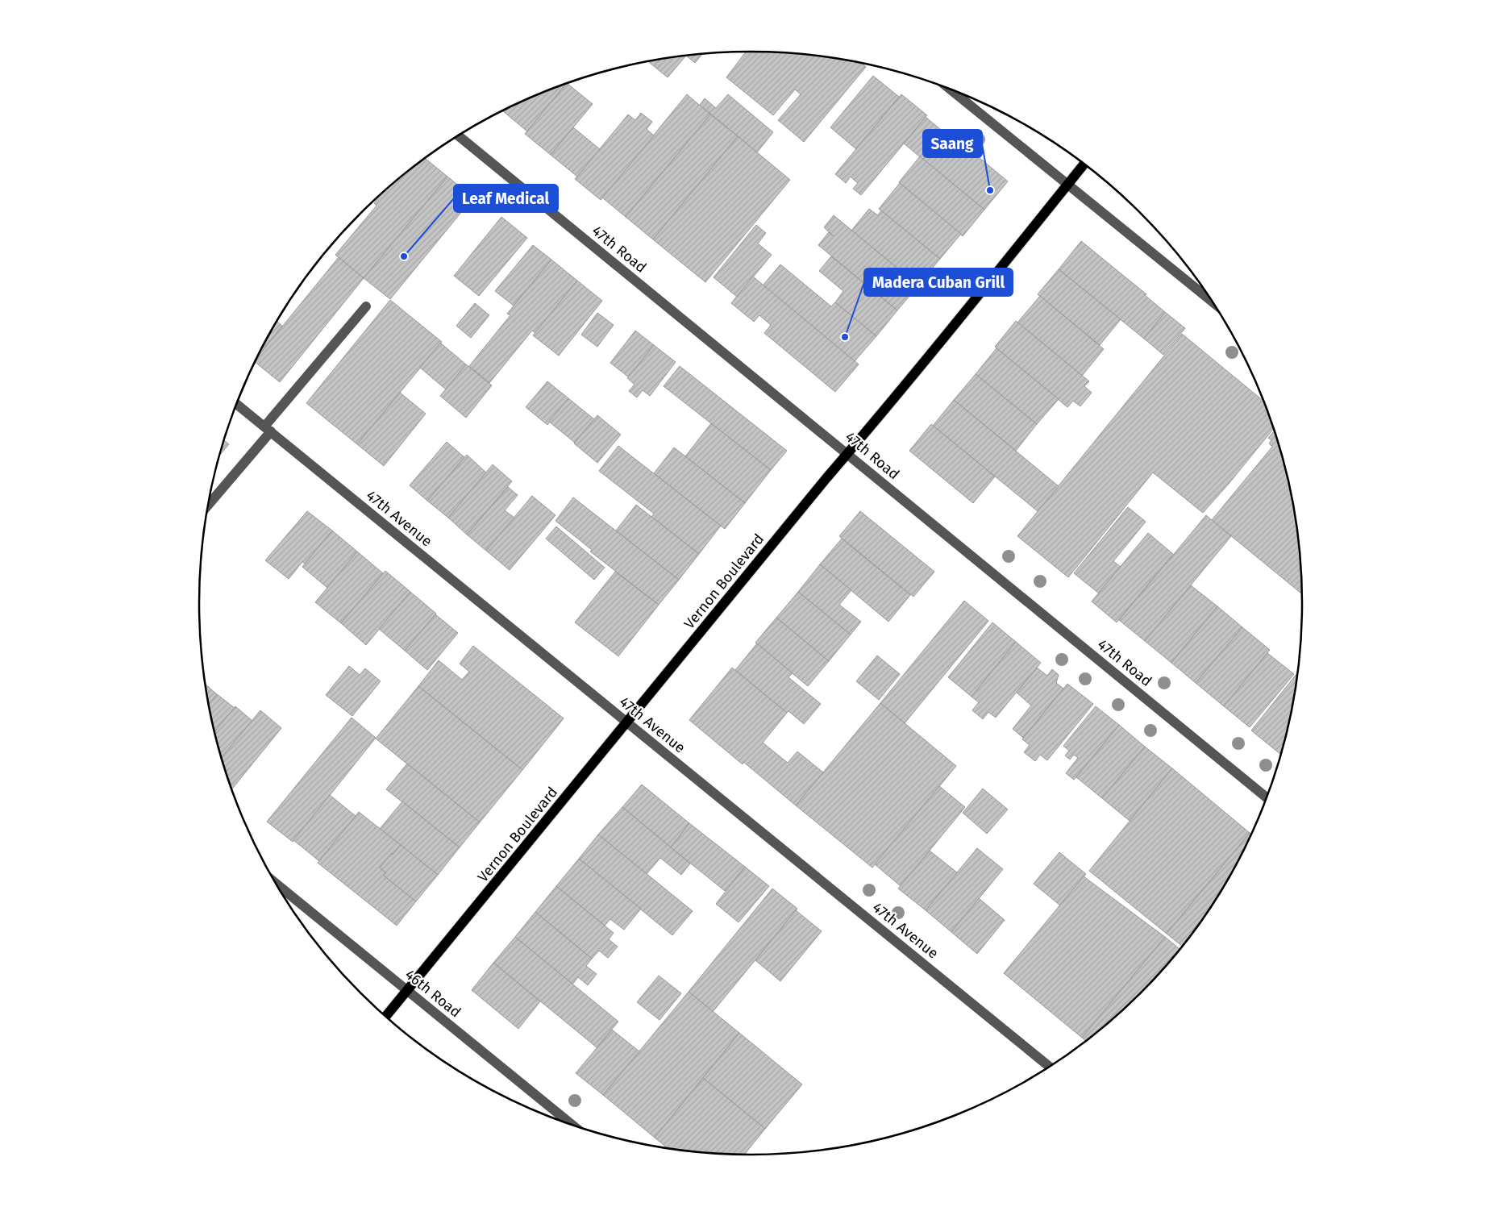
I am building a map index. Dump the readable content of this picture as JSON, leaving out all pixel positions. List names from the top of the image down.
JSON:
{
  "streets": {
    "main road": ["Vernon Boulevard"],
    "street": ["47th Road", "47th Avenue", "46th Road"]
  },
  "crossings": [
    ["47th Road", "Vernon Boulevard"],
    ["47th Avenue", "Vernon Boulevard"],
    ["Vernon Boulevard", "46th Road"]
  ],
  "places": ["Saang", "Leaf Medical", "Madera Cuban Grill"]
}
